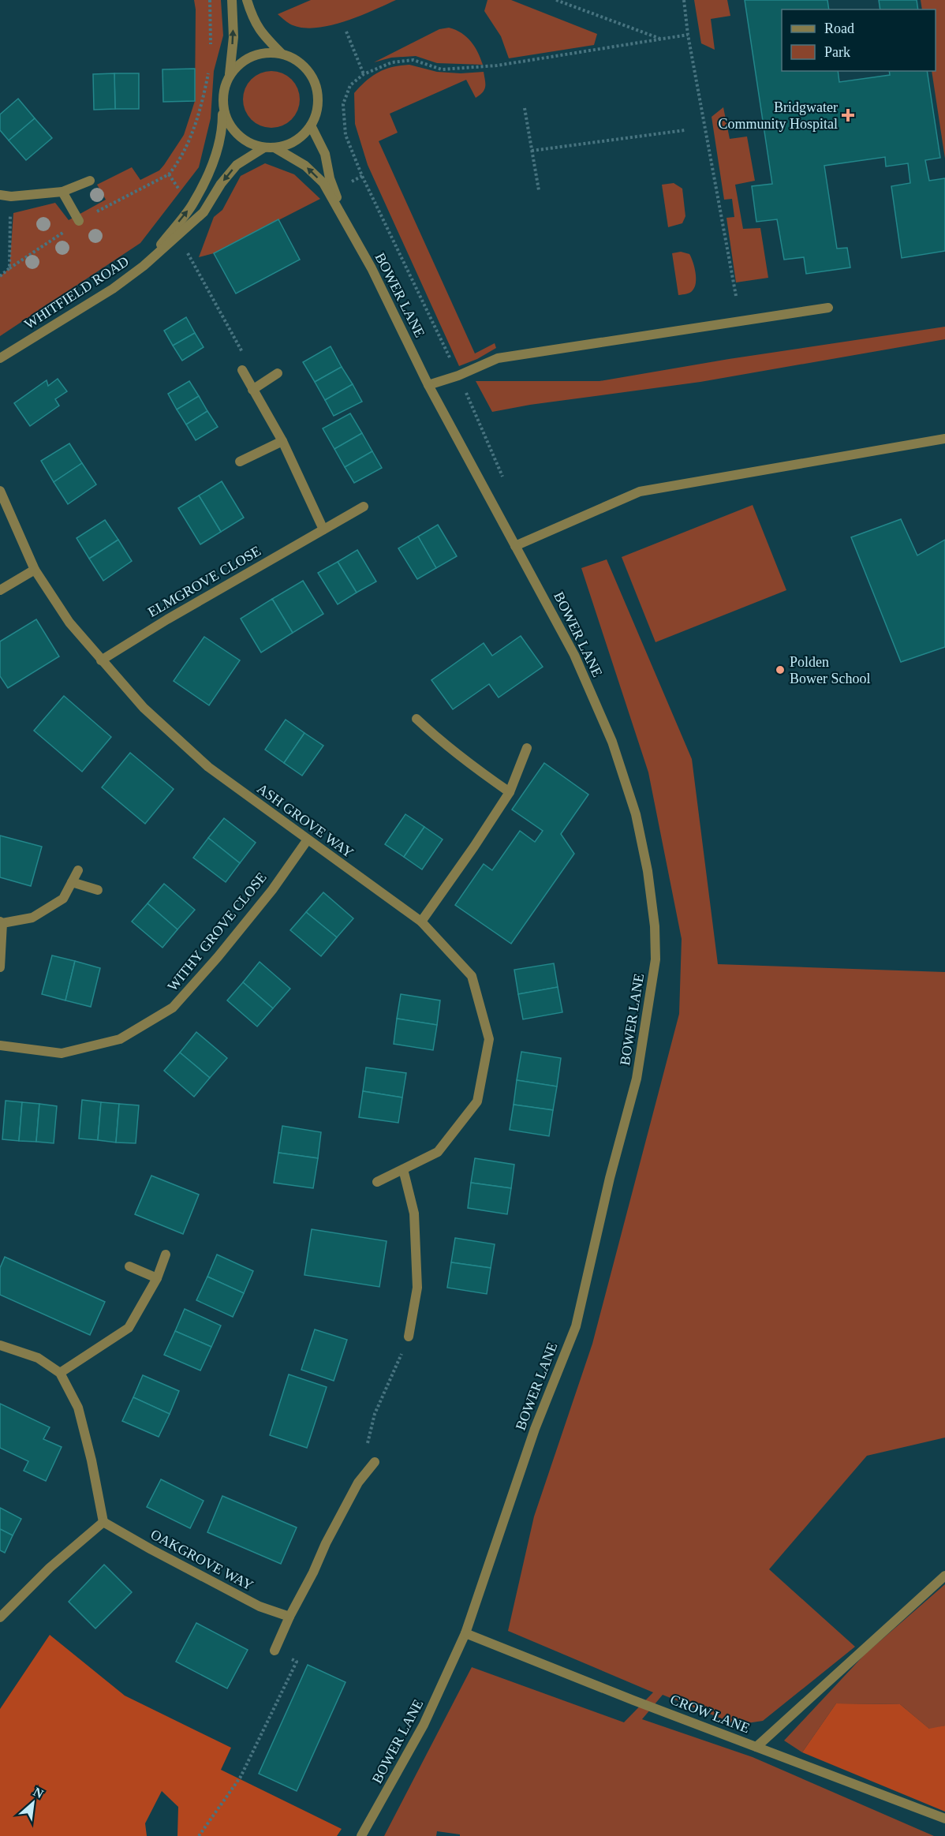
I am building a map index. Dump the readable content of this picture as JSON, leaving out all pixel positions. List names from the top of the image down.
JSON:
{
  "streets": {
    "street": [
      "WHITFIELD ROAD",
      "BOWER LANE",
      "ELMGROVE CLOSE",
      "ASH GROVE WAY",
      "WITHY GROVE CLOSE",
      "OAKGROVE WAY",
      "CROW LANE"
    ]
  },
  "crossings": [
    ["WHITFIELD ROAD", "BOWER LANE"],
    ["BOWER LANE", "CROW LANE"],
    ["ELMGROVE CLOSE", "ASH GROVE WAY"],
    ["ASH GROVE WAY", "WITHY GROVE CLOSE"]
  ],
  "places": {
    "health": ["Bridgwater Community Hospital"],
    "other": ["Polden Bower School"]
  },
  "legend": ["Road", "Park"],
  "north": "top right"
}
